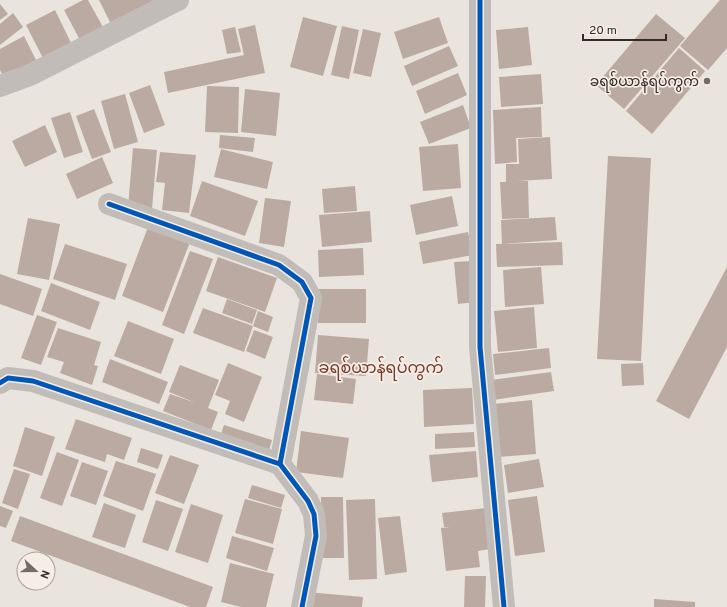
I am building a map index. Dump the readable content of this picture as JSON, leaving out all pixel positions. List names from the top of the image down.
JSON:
{
  "districts": ["ခရစ်ယာန်ရပ်ကွက်"],
  "places": ["ခရစ်ယာန်ရပ်ကွက်"],
  "scale_bar": "20 m",
  "north": "right"
}
